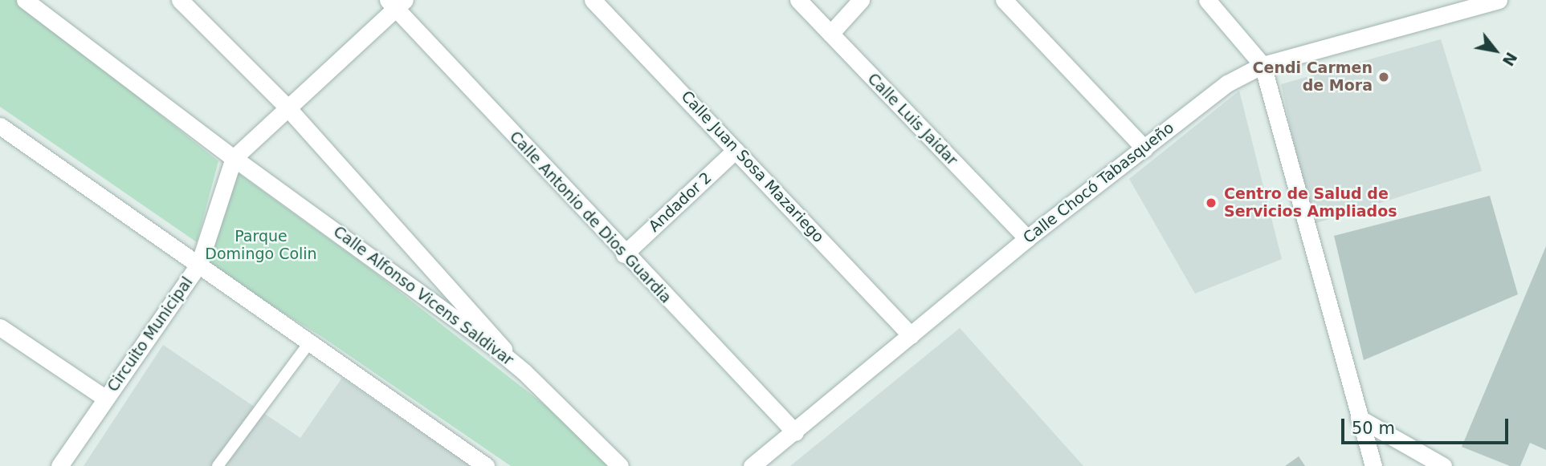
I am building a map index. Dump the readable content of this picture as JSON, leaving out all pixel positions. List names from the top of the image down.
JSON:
{
  "streets": {
    "street": [
      "Calle Luis Jaidar",
      "Calle Juan Sosa Mazariego",
      "Calle Chocó Tabasqueño",
      "Andador 2",
      "Calle Antonio de Dios Guardia",
      "Calle Alfonso Vicens Saldivar",
      "Circuito Municipal"
    ]
  },
  "crossings": [
    ["Calle Luis Jaidar", "Calle Chocó Tabasqueño"],
    ["Calle Juan Sosa Mazariego", "Calle Chocó Tabasqueño"],
    ["Calle Juan Sosa Mazariego", "Andador 2"],
    ["Calle Chocó Tabasqueño", "Calle Antonio de Dios Guardia"],
    ["Andador 2", "Calle Antonio de Dios Guardia"]
  ],
  "parks": ["Parque Domingo Colin"],
  "places": ["Cendi Carmen de Mora", "Centro de Salud de Servicios Ampliados"],
  "scale_bar": "50 m",
  "north": "bottom right"
}
